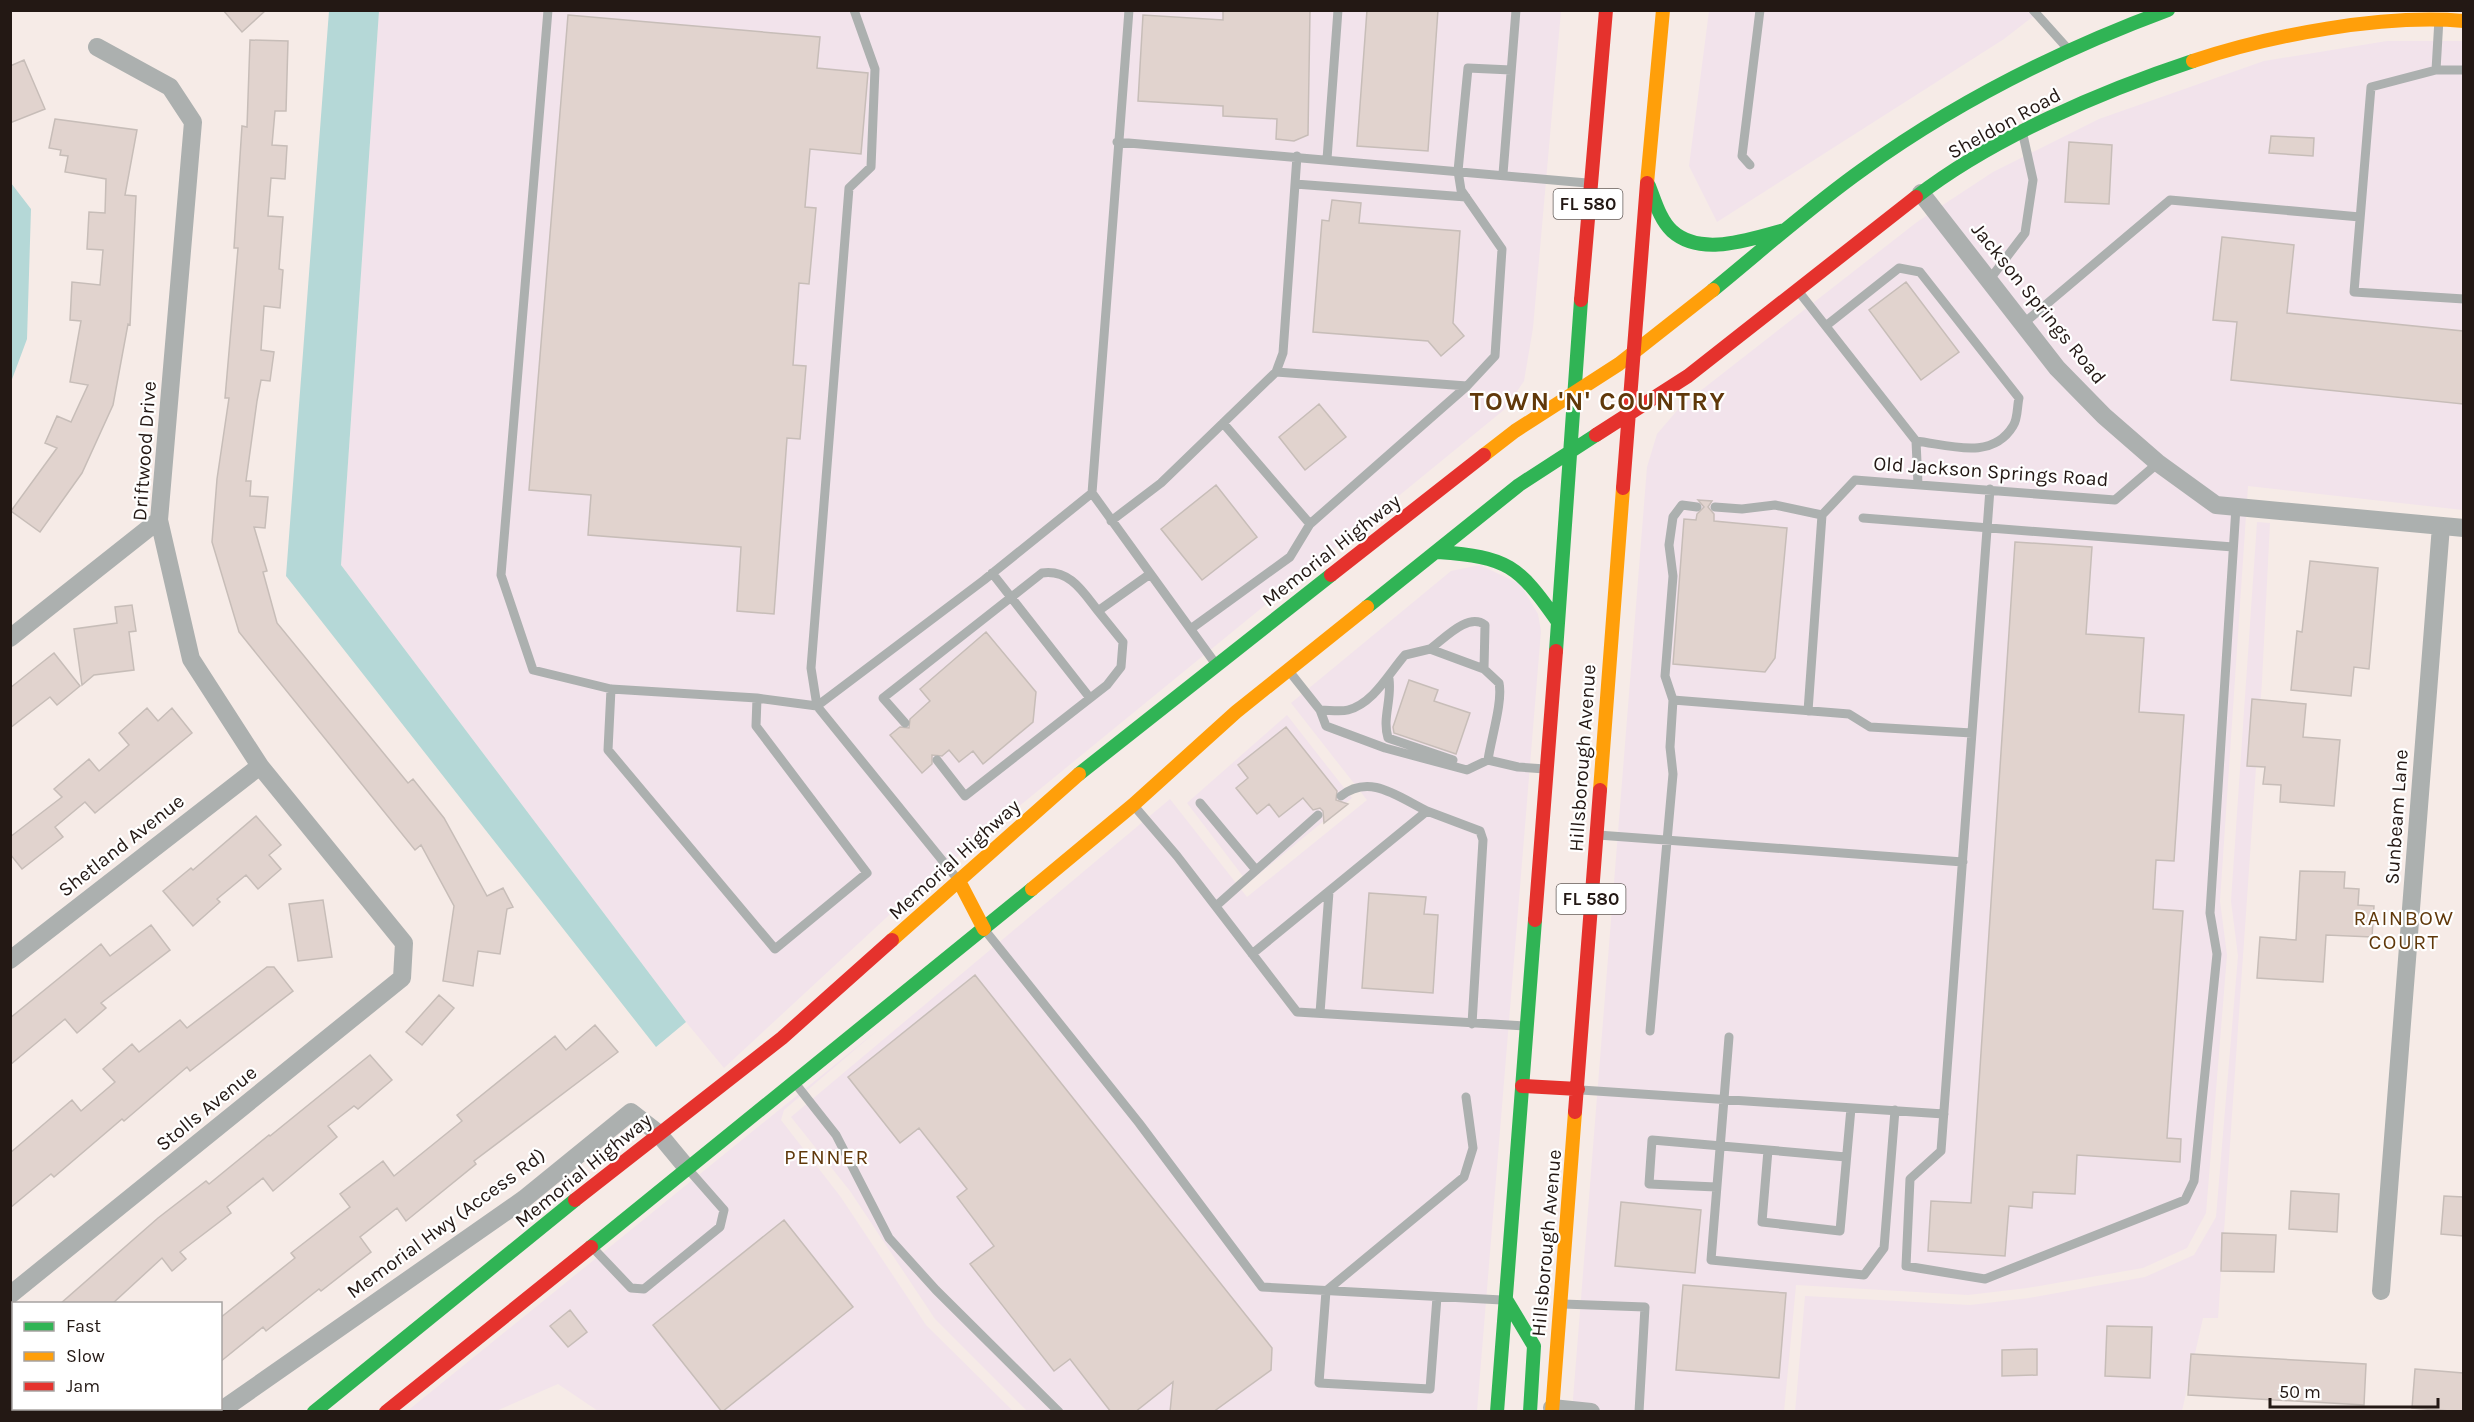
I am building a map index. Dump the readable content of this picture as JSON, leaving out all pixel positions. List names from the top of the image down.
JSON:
{
  "streets": {
    "main road": [
      "Sheldon Road",
      "FL 580",
      "Memorial Highway",
      "Hillsborough Avenue"
    ],
    "street": [
      "Jackson Springs Road",
      "Driftwood Drive",
      "Sunbeam Lane",
      "Shetland Avenue",
      "Stolls Avenue",
      "Memorial Hwy (Access Rd)"
    ],
    "lane": ["Old Jackson Springs Road"]
  },
  "crossings": [
    ["Sheldon Road", "Jackson Springs Road"],
    ["Sheldon Road", "Memorial Highway"],
    ["Sheldon Road", "Hillsborough Avenue"],
    ["FL 580", "Memorial Highway"],
    ["FL 580", "Hillsborough Avenue"],
    ["Jackson Springs Road", "Old Jackson Springs Road"],
    ["Jackson Springs Road", "Sunbeam Lane"],
    ["Driftwood Drive", "Shetland Avenue"],
    ["Driftwood Drive", "Stolls Avenue"],
    ["Memorial Highway", "Hillsborough Avenue"],
    ["Memorial Highway", "Memorial Hwy (Access Rd)"]
  ],
  "districts": ["TOWN 'N' COUNTRY", "RAINBOW COURT", "PENNER"],
  "legend": ["Fast", "Slow", "Jam"],
  "scale_bar": "50 m"
}
